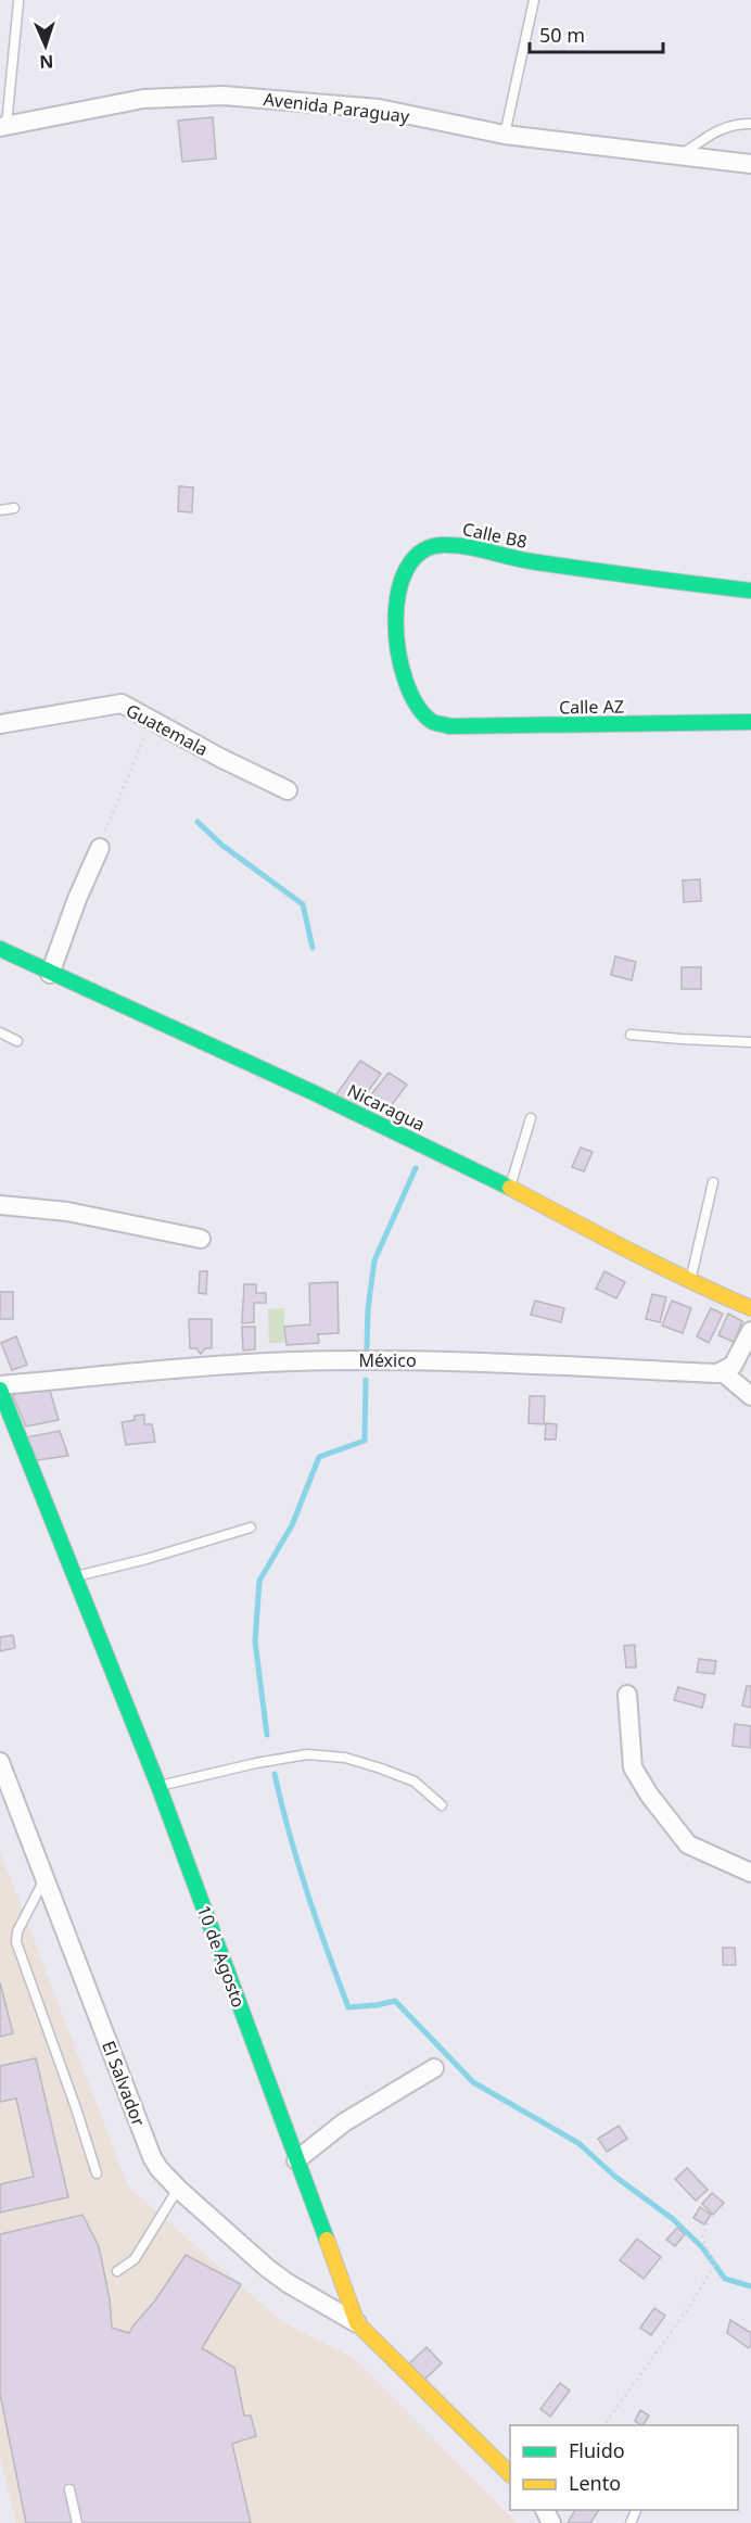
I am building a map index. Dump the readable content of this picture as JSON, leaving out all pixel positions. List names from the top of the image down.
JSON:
{
  "streets": {
    "street": [
      "Avenida Paraguay",
      "Calle B8",
      "Calle AZ",
      "Guatemala",
      "Nicaragua",
      "México",
      "10 de Agosto",
      "El Salvador"
    ]
  },
  "crossings": [
    ["Calle B8", "Calle AZ"],
    ["México", "10 de Agosto"],
    ["10 de Agosto", "El Salvador"]
  ],
  "legend": ["Fluido", "Lento"],
  "scale_bar": "50 m",
  "north": "bottom"
}
